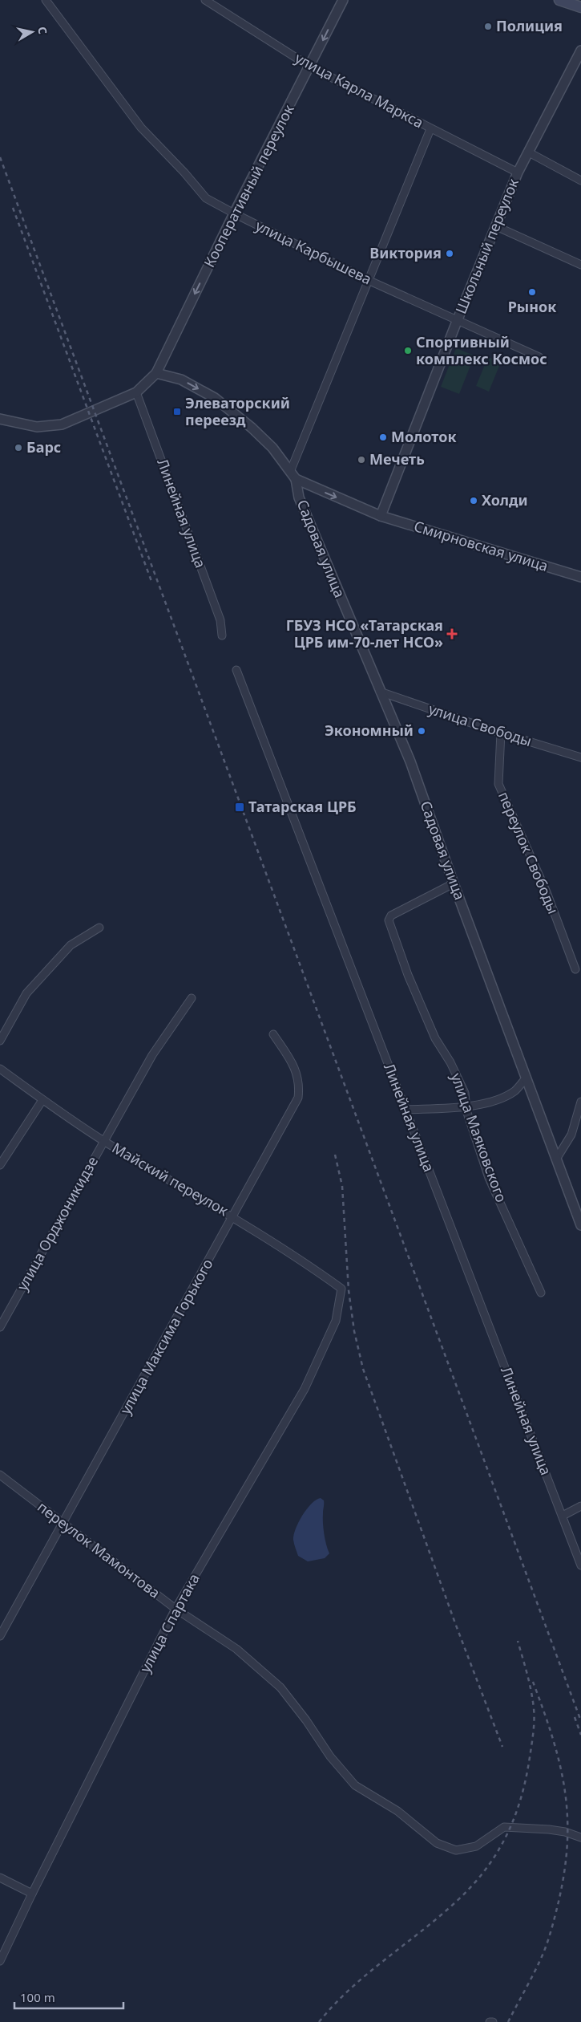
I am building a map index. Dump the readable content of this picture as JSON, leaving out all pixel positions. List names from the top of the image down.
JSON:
{
  "streets": {
    "street": [
      "улица Карла Маркса",
      "Кооперативный переулок",
      "Школьный переулок",
      "улица Карбышева",
      "Линейная улица",
      "Смирновская улица",
      "Садовая улица",
      "улица Свободы",
      "переулок Свободы",
      "улица Маяковского",
      "Майский переулок",
      "улица Орджоникидзе",
      "улица Максима Горького",
      "переулок Мамонтова",
      "улица Спартака"
    ]
  },
  "crossings": [
    ["улица Карла Маркса", "Кооперативный переулок"],
    ["улица Карла Маркса", "Школьный переулок"],
    ["Кооперативный переулок", "улица Карбышева"],
    ["Кооперативный переулок", "Линейная улица"],
    ["Школьный переулок", "улица Карбышева"],
    ["Школьный переулок", "Смирновская улица"],
    ["Смирновская улица", "Садовая улица"],
    ["Садовая улица", "улица Свободы"],
    ["Садовая улица", "улица Маяковского"],
    ["улица Свободы", "переулок Свободы"],
    ["Майский переулок", "улица Орджоникидзе"],
    ["Майский переулок", "улица Максима Горького"],
    ["Майский переулок", "улица Спартака"],
    ["улица Максима Горького", "переулок Мамонтова"],
    ["переулок Мамонтова", "улица Спартака"]
  ],
  "one_way": ["Кооперативный переулок"],
  "places": {
    "other": [
      "Полиция",
      "Виктория",
      "Рынок",
      "Спортивный комплекс Космос",
      "Молоток",
      "Барс",
      "Мечеть",
      "Холди",
      "Экономный"
    ],
    "transit": ["Элеваторский переезд", "Татарская ЦРБ"],
    "health": ["ГБУЗ НСО «Татарская ЦРБ им-70-лет НСО»"]
  },
  "scale_bar": "100 m",
  "north": "right"
}
